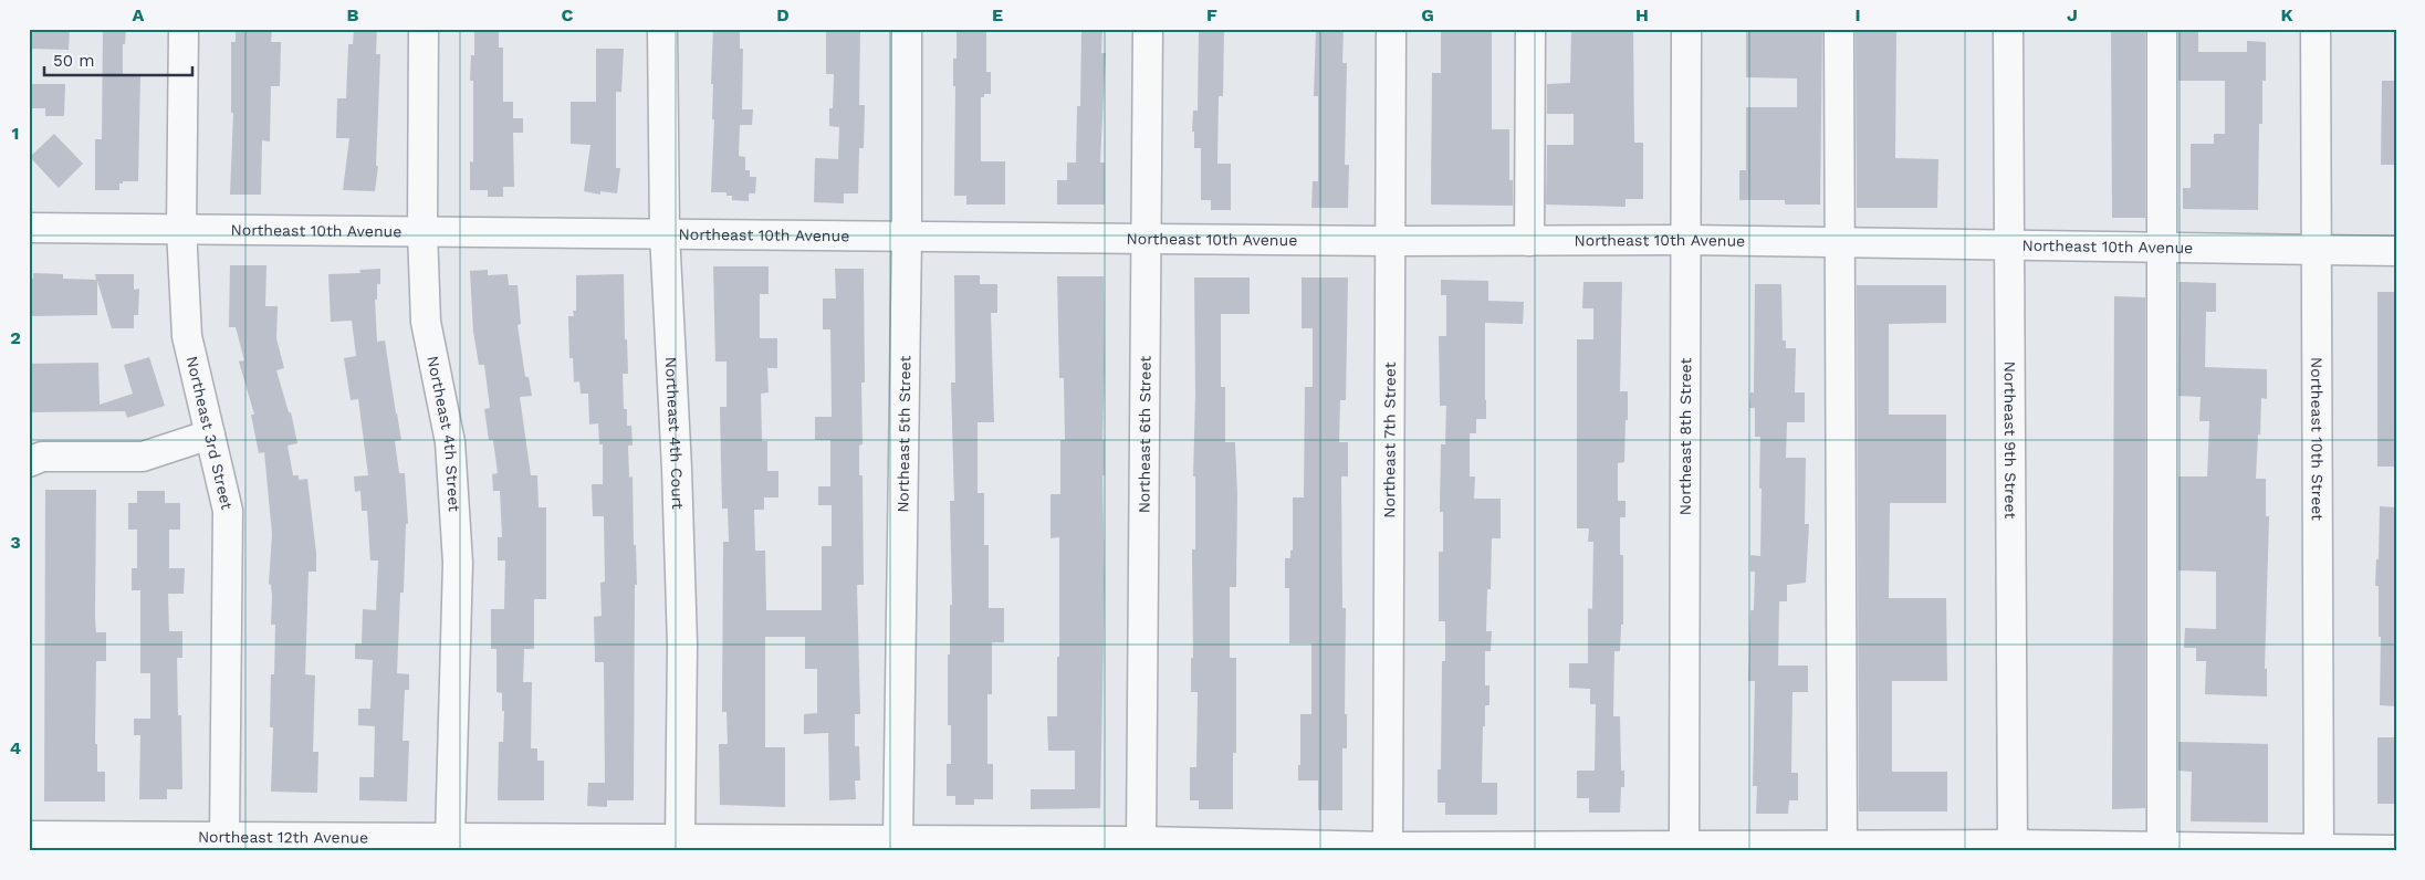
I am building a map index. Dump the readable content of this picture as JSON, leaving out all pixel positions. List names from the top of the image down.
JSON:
{
  "streets": {
    "street": [
      "Northeast 10th Avenue",
      "Northeast 3rd Street",
      "Northeast 4th Street",
      "Northeast 4th Court",
      "Northeast 5th Street",
      "Northeast 6th Street",
      "Northeast 8th Street",
      "Northeast 10th Street",
      "Northeast 7th Street",
      "Northeast 9th Street",
      "Northeast 12th Avenue"
    ]
  },
  "crossings": [
    ["Northeast 10th Avenue", "Northeast 3rd Street"],
    ["Northeast 10th Avenue", "Northeast 4th Street"],
    ["Northeast 10th Avenue", "Northeast 4th Court"],
    ["Northeast 10th Avenue", "Northeast 5th Street"],
    ["Northeast 10th Avenue", "Northeast 6th Street"],
    ["Northeast 10th Avenue", "Northeast 8th Street"],
    ["Northeast 10th Avenue", "Northeast 10th Street"],
    ["Northeast 10th Avenue", "Northeast 7th Street"],
    ["Northeast 10th Avenue", "Northeast 9th Street"],
    ["Northeast 3rd Street", "Northeast 12th Avenue"],
    ["Northeast 4th Street", "Northeast 12th Avenue"],
    ["Northeast 4th Court", "Northeast 12th Avenue"],
    ["Northeast 5th Street", "Northeast 12th Avenue"],
    ["Northeast 6th Street", "Northeast 12th Avenue"],
    ["Northeast 8th Street", "Northeast 12th Avenue"],
    ["Northeast 10th Street", "Northeast 12th Avenue"],
    ["Northeast 7th Street", "Northeast 12th Avenue"],
    ["Northeast 9th Street", "Northeast 12th Avenue"]
  ],
  "scale_bar": "50 m",
  "grid": {
    "columns": [
      "A",
      "B",
      "C",
      "D",
      "E",
      "F",
      "G",
      "H",
      "I",
      "J",
      "K"
    ],
    "rows": [
      "1",
      "2",
      "3",
      "4"
    ]
  }
}
